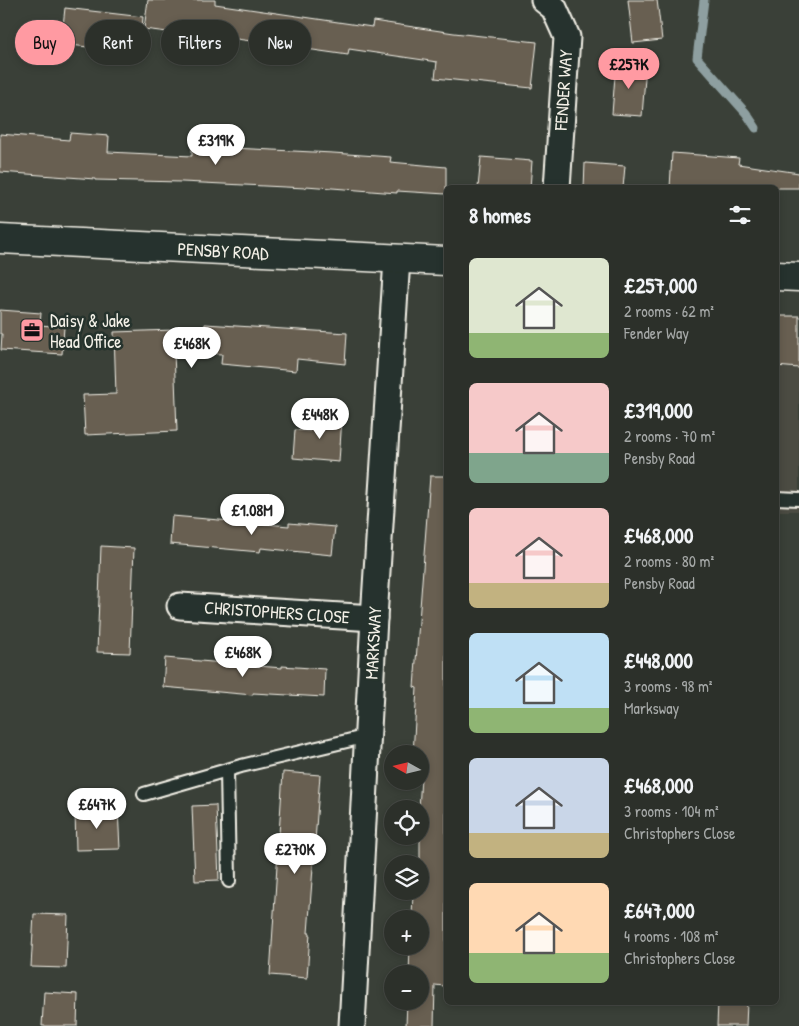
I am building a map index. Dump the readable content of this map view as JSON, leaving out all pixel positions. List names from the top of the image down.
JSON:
{
  "streets": {
    "main road": ["PENSBY ROAD"],
    "street": ["FENDER WAY", "CHRISTOPHERS CLOSE", "MARKSWAY"]
  },
  "crossings": [
    ["PENSBY ROAD", "MARKSWAY"],
    ["CHRISTOPHERS CLOSE", "MARKSWAY"]
  ],
  "places": {
    "office": ["Daisy & Jake Head Office"]
  },
  "north": "left",
  "page": {
    "chip": [
      "Buy",
      "Rent",
      "Filters",
      "New"
    ],
    "price": [
      "£257K",
      "£319K",
      "£468K",
      "£448K",
      "£1.08M",
      "£468K",
      "£647K",
      "£270K"
    ],
    "heading": "8 homes",
    "list": [
      {
        "name": "£257,000",
        "note": "2 rooms · 62 m² · Fender Way"
      },
      {
        "name": "£319,000",
        "note": "2 rooms · 70 m² · Pensby Road"
      },
      {
        "name": "£468,000",
        "note": "2 rooms · 80 m² · Pensby Road"
      },
      {
        "name": "£448,000",
        "note": "3 rooms · 98 m² · Marksway"
      },
      {
        "name": "£468,000",
        "note": "3 rooms · 104 m² · Christophers Close"
      },
      {
        "name": "£647,000",
        "note": "4 rooms · 108 m² · Christophers Close"
      }
    ],
    "map_buttons": ["+", "−"]
  }
}
